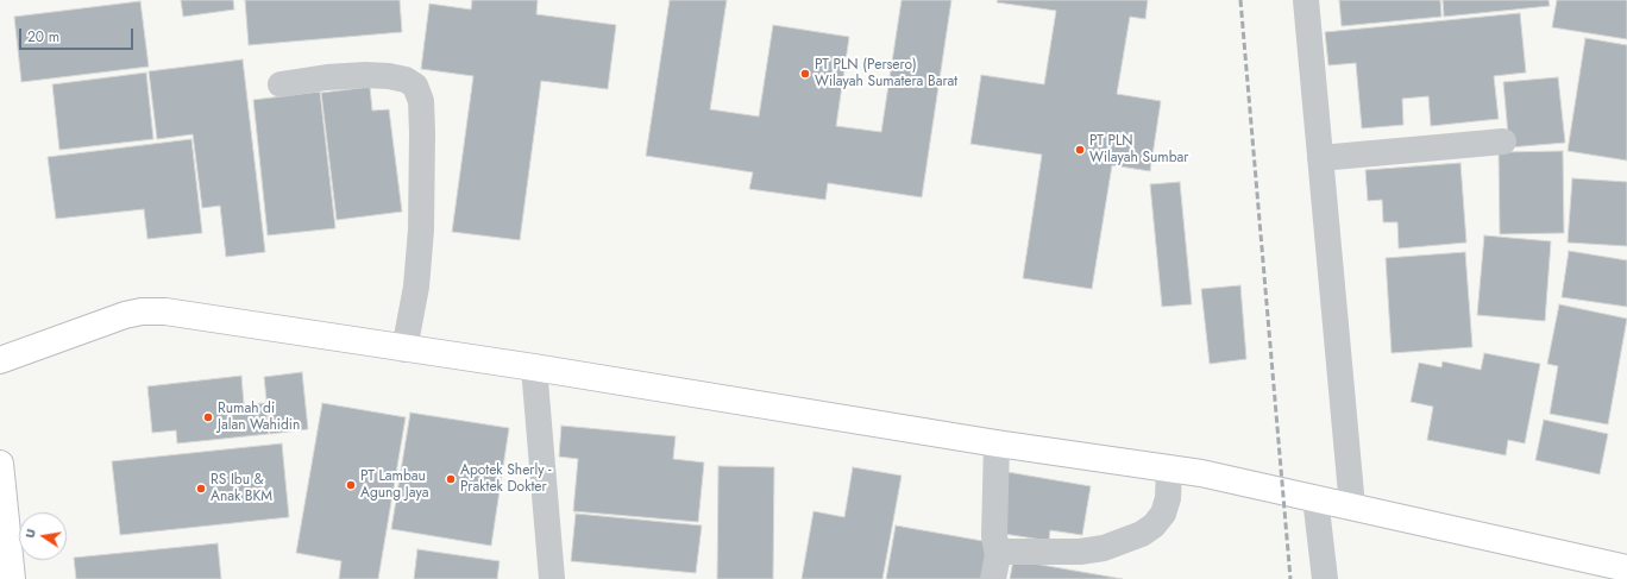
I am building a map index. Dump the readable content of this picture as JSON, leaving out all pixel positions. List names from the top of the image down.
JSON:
{
  "places": [
    "PT PLN (Persero) Wilayah Sumatera Barat",
    "PT PLN Wilayah Sumbar",
    "Rumah di Jalan Wahidin",
    "Apotek Sherly - Praktek Dokter",
    "PT Lambau Agung Jaya",
    "RS Ibu & Anak BKM"
  ],
  "scale_bar": "20 m",
  "north": "left"
}
